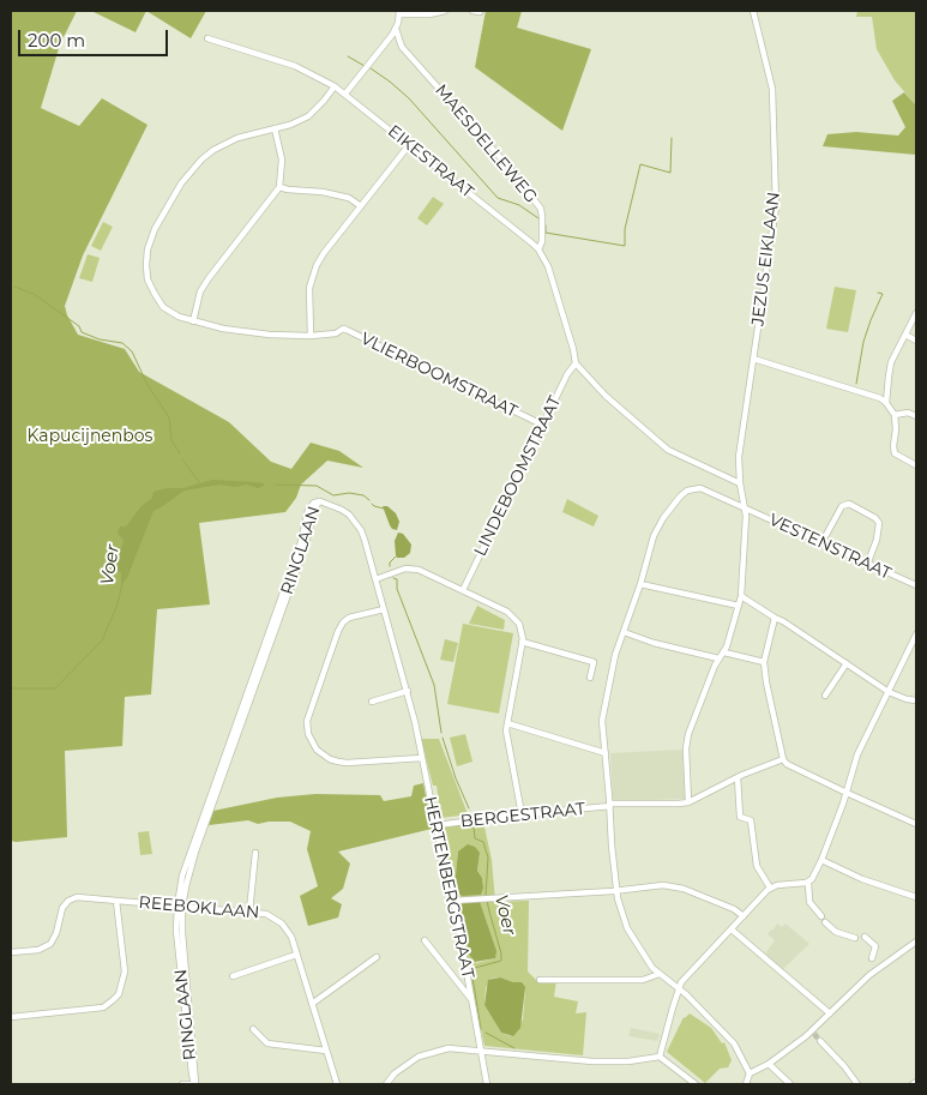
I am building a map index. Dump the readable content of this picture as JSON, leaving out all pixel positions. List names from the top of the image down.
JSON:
{
  "streets": {
    "street": [
      "MAESDELLEWEG",
      "EIKESTRAAT",
      "JEZUS EIKLAAN",
      "VLIERBOOMSTRAAT",
      "LINDEBOOMSTRAAT",
      "VESTENSTRAAT",
      "RINGLAAN",
      "BERGESTRAAT",
      "HERTENBERGSTRAAT",
      "REEBOKLAAN"
    ]
  },
  "crossings": [
    ["MAESDELLEWEG", "EIKESTRAAT"],
    ["EIKESTRAAT", "VLIERBOOMSTRAAT"],
    ["JEZUS EIKLAAN", "VESTENSTRAAT"],
    ["VLIERBOOMSTRAAT", "LINDEBOOMSTRAAT"],
    ["VESTENSTRAAT", "BERGESTRAAT"],
    ["RINGLAAN", "HERTENBERGSTRAAT"],
    ["RINGLAAN", "REEBOKLAAN"],
    ["BERGESTRAAT", "HERTENBERGSTRAAT"]
  ],
  "water": ["Voer"],
  "parks": ["Kapucijnenbos"],
  "scale_bar": "200 m"
}
